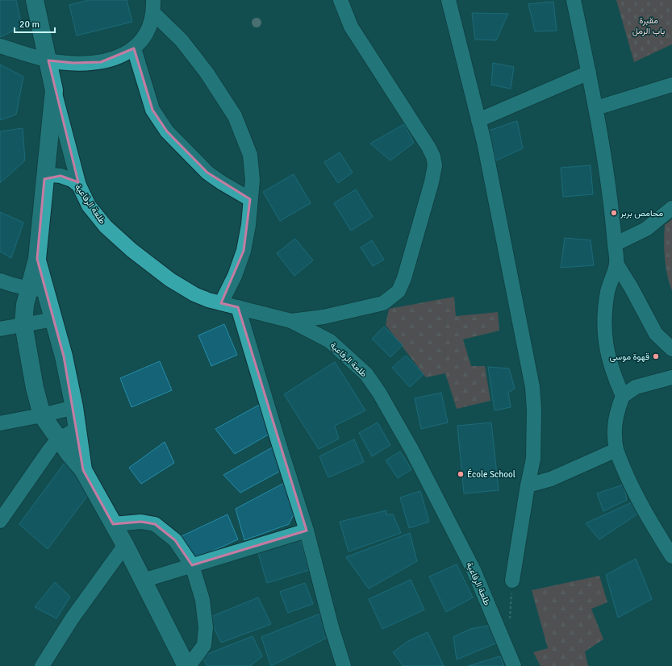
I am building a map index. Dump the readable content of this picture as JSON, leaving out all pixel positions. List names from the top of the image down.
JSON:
{
  "streets": {
    "street": ["طلعة الرفاعية"]
  },
  "parks": ["مقبرة باب الرمل"],
  "places": ["محامص بربر", "قهوة موسى", "École School"],
  "scale_bar": "20 m"
}
